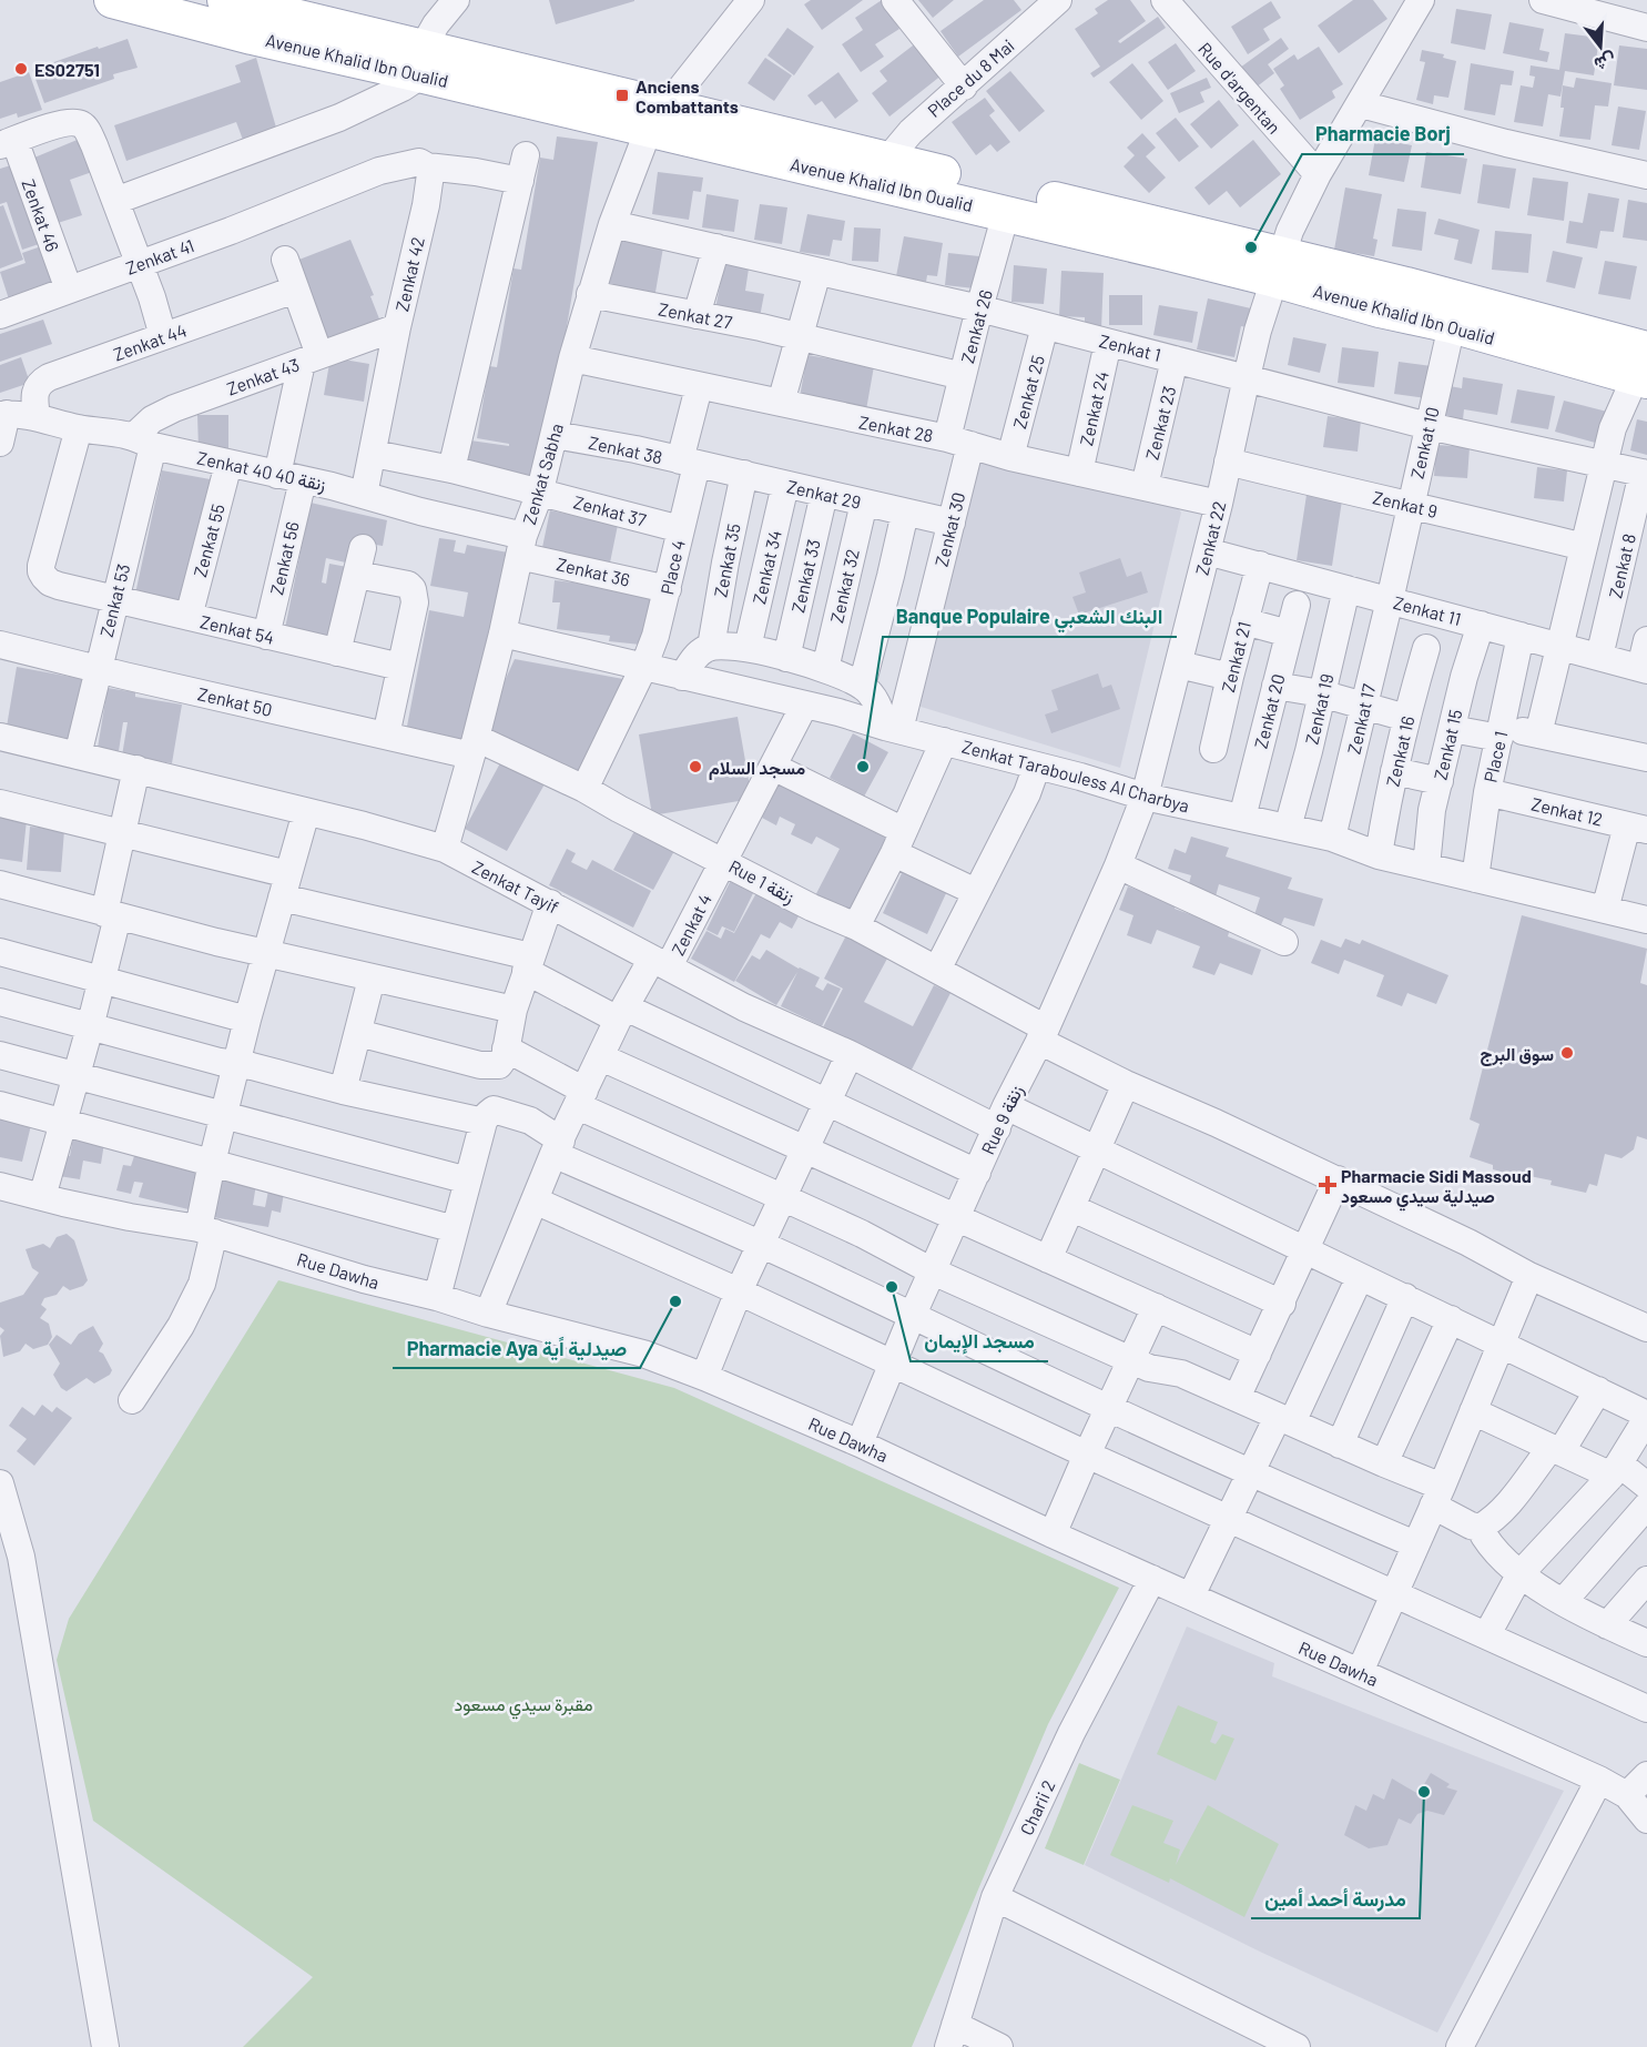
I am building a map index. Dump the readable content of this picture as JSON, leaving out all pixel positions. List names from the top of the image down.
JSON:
{
  "streets": {
    "main road": ["Avenue Khalid Ibn Oualid"],
    "street": [
      "Place du 8 Mai",
      "Rue d'argentan",
      "Zenkat 46",
      "Zenkat 41",
      "Zenkat 42",
      "Zenkat 27",
      "Zenkat 26",
      "Zenkat 44",
      "Zenkat 1",
      "Zenkat 43",
      "Zenkat 25",
      "Zenkat 24",
      "Zenkat 23",
      "Zenkat 28",
      "Zenkat 10",
      "Zenkat 38",
      "Zenkat 40 زنقة 40",
      "Zenkat Sabha",
      "Zenkat 29",
      "Zenkat 9",
      "Zenkat 37",
      "Zenkat 30",
      "Zenkat 22",
      "Zenkat 55",
      "Zenkat 56",
      "Zenkat 35",
      "Zenkat 8",
      "Place 4",
      "Zenkat 34",
      "Zenkat 36",
      "Zenkat 33",
      "Zenkat 32",
      "Zenkat 53",
      "Zenkat 11",
      "Zenkat 54",
      "Zenkat 21",
      "Zenkat 50",
      "Zenkat 19",
      "Zenkat 20",
      "Zenkat 17",
      "Zenkat 15",
      "Zenkat 16",
      "Place 1",
      "Zenkat Tarabouless Al Charbya",
      "Zenkat 12",
      "Rue 1 زنقة",
      "Zenkat Tayif",
      "Zenkat 4",
      "Rue 9 زنقة",
      "Rue Dawha",
      "Charii 2"
    ]
  },
  "crossings": [
    ["Avenue Khalid Ibn Oualid", "Place du 8 Mai"],
    ["Avenue Khalid Ibn Oualid", "Zenkat 26"],
    ["Avenue Khalid Ibn Oualid", "Zenkat 10"],
    ["Avenue Khalid Ibn Oualid", "Zenkat Sabha"],
    ["Avenue Khalid Ibn Oualid", "Zenkat 22"],
    ["Rue d'argentan", "Zenkat 22"],
    ["Zenkat 46", "Zenkat 41"],
    ["Zenkat 41", "Zenkat 42"],
    ["Zenkat 42", "Zenkat 43"],
    ["Zenkat 42", "Zenkat 40 زنقة 40"],
    ["Zenkat 42", "Zenkat 37"],
    ["Zenkat 27", "Zenkat 26"],
    ["Zenkat 27", "Zenkat Sabha"],
    ["Zenkat 26", "Zenkat 1"],
    ["Zenkat 26", "Zenkat 28"],
    ["Zenkat 26", "Zenkat 30"],
    ["Zenkat 44", "Zenkat 40 زنقة 40"],
    ["Zenkat 1", "Zenkat 25"],
    ["Zenkat 1", "Zenkat 24"],
    ["Zenkat 1", "Zenkat 23"],
    ["Zenkat 1", "Zenkat 10"],
    ["Zenkat 1", "Zenkat Sabha"],
    ["Zenkat 1", "Zenkat 22"],
    ["Zenkat 1", "Zenkat 8"],
    ["Zenkat 43", "Zenkat 40 زنقة 40"],
    ["Zenkat 43", "Zenkat 56"],
    ["Zenkat 43", "Zenkat 53"],
    ["Zenkat 25", "Zenkat 28"],
    ["Zenkat 24", "Zenkat 28"],
    ["Zenkat 23", "Zenkat 28"],
    ["Zenkat 28", "Zenkat Sabha"],
    ["Zenkat 28", "Zenkat 30"],
    ["Zenkat 28", "Zenkat 22"],
    ["Zenkat 28", "Place 4"],
    ["Zenkat 10", "Zenkat 9"],
    ["Zenkat 10", "Zenkat 11"],
    ["Zenkat 10", "Zenkat 17"],
    ["Zenkat 38", "Zenkat Sabha"],
    ["Zenkat 38", "Zenkat 29"],
    ["Zenkat 38", "Place 4"],
    ["Zenkat 40 زنقة 40", "Zenkat Sabha"],
    ["Zenkat 40 زنقة 40", "Zenkat 55"],
    ["Zenkat 40 زنقة 40", "Zenkat 56"],
    ["Zenkat 40 زنقة 40", "Zenkat 36"],
    ["Zenkat 40 زنقة 40", "Zenkat 53"],
    ["Zenkat 40 زنقة 40", "Zenkat 54"],
    ["Zenkat Sabha", "Zenkat 37"],
    ["Zenkat Sabha", "Zenkat 36"],
    ["Zenkat Sabha", "Zenkat 50"],
    ["Zenkat Sabha", "Zenkat Tarabouless Al Charbya"],
    ["Zenkat Sabha", "Rue 1 زنقة"],
    ["Zenkat Sabha", "Zenkat Tayif"],
    ["Zenkat 29", "Zenkat 30"],
    ["Zenkat 29", "Zenkat 35"],
    ["Zenkat 29", "Place 4"],
    ["Zenkat 29", "Zenkat 34"],
    ["Zenkat 29", "Zenkat 33"],
    ["Zenkat 29", "Zenkat 32"],
    ["Zenkat 9", "Zenkat 22"],
    ["Zenkat 37", "Place 4"],
    ["Zenkat 30", "Zenkat Tarabouless Al Charbya"],
    ["Zenkat 22", "Zenkat 11"],
    ["Zenkat 22", "Zenkat Tarabouless Al Charbya"],
    ["Zenkat 22", "Rue 9 زنقة"],
    ["Zenkat 55", "Zenkat 54"],
    ["Zenkat 56", "Zenkat 54"],
    ["Zenkat 8", "Zenkat 11"],
    ["Place 4", "Zenkat 36"],
    ["Place 4", "Zenkat Tarabouless Al Charbya"],
    ["Place 4", "Rue 1 زنقة"],
    ["Zenkat 53", "Zenkat 54"],
    ["Zenkat 53", "Zenkat 50"],
    ["Zenkat 53", "Zenkat Tayif"],
    ["Zenkat 11", "Zenkat 21"],
    ["Zenkat 11", "Zenkat 19"],
    ["Zenkat 11", "Zenkat 17"],
    ["Zenkat 11", "Zenkat 15"],
    ["Zenkat 11", "Place 1"],
    ["Zenkat 21", "Zenkat 20"],
    ["Zenkat 50", "Rue 1 زنقة"],
    ["Zenkat 19", "Zenkat Tarabouless Al Charbya"],
    ["Zenkat 20", "Zenkat Tarabouless Al Charbya"],
    ["Zenkat 17", "Zenkat Tarabouless Al Charbya"],
    ["Zenkat 15", "Zenkat 16"],
    ["Zenkat 15", "Zenkat Tarabouless Al Charbya"],
    ["Zenkat 16", "Zenkat Tarabouless Al Charbya"],
    ["Place 1", "Zenkat Tarabouless Al Charbya"],
    ["Place 1", "Zenkat 12"],
    ["Zenkat Tarabouless Al Charbya", "Zenkat 4"],
    ["Zenkat Tarabouless Al Charbya", "Rue 9 زنقة"],
    ["Rue 1 زنقة", "Zenkat 4"],
    ["Rue 1 زنقة", "Rue 9 زنقة"],
    ["Zenkat Tayif", "Zenkat 4"],
    ["Zenkat Tayif", "Rue 9 زنقة"],
    ["Zenkat 4", "Rue Dawha"],
    ["Rue 9 زنقة", "Rue Dawha"],
    ["Rue Dawha", "Charii 2"]
  ],
  "parks": ["مقبرة سيدي مسعود"],
  "places": {
    "other": [
      "ES02751",
      "Pharmacie Borj",
      "مسجد السلام",
      "Banque Populaire البنك الشعبي",
      "سوق البرج",
      "مسجد الإيمان",
      "Pharmacie Aya صيدلية اًية",
      "مدرسة أحمد أمين"
    ],
    "transit": ["Anciens Combattants"],
    "health": ["Pharmacie Sidi Massoud صيدلية سيدي مسعود"]
  },
  "north": "bottom"
}
